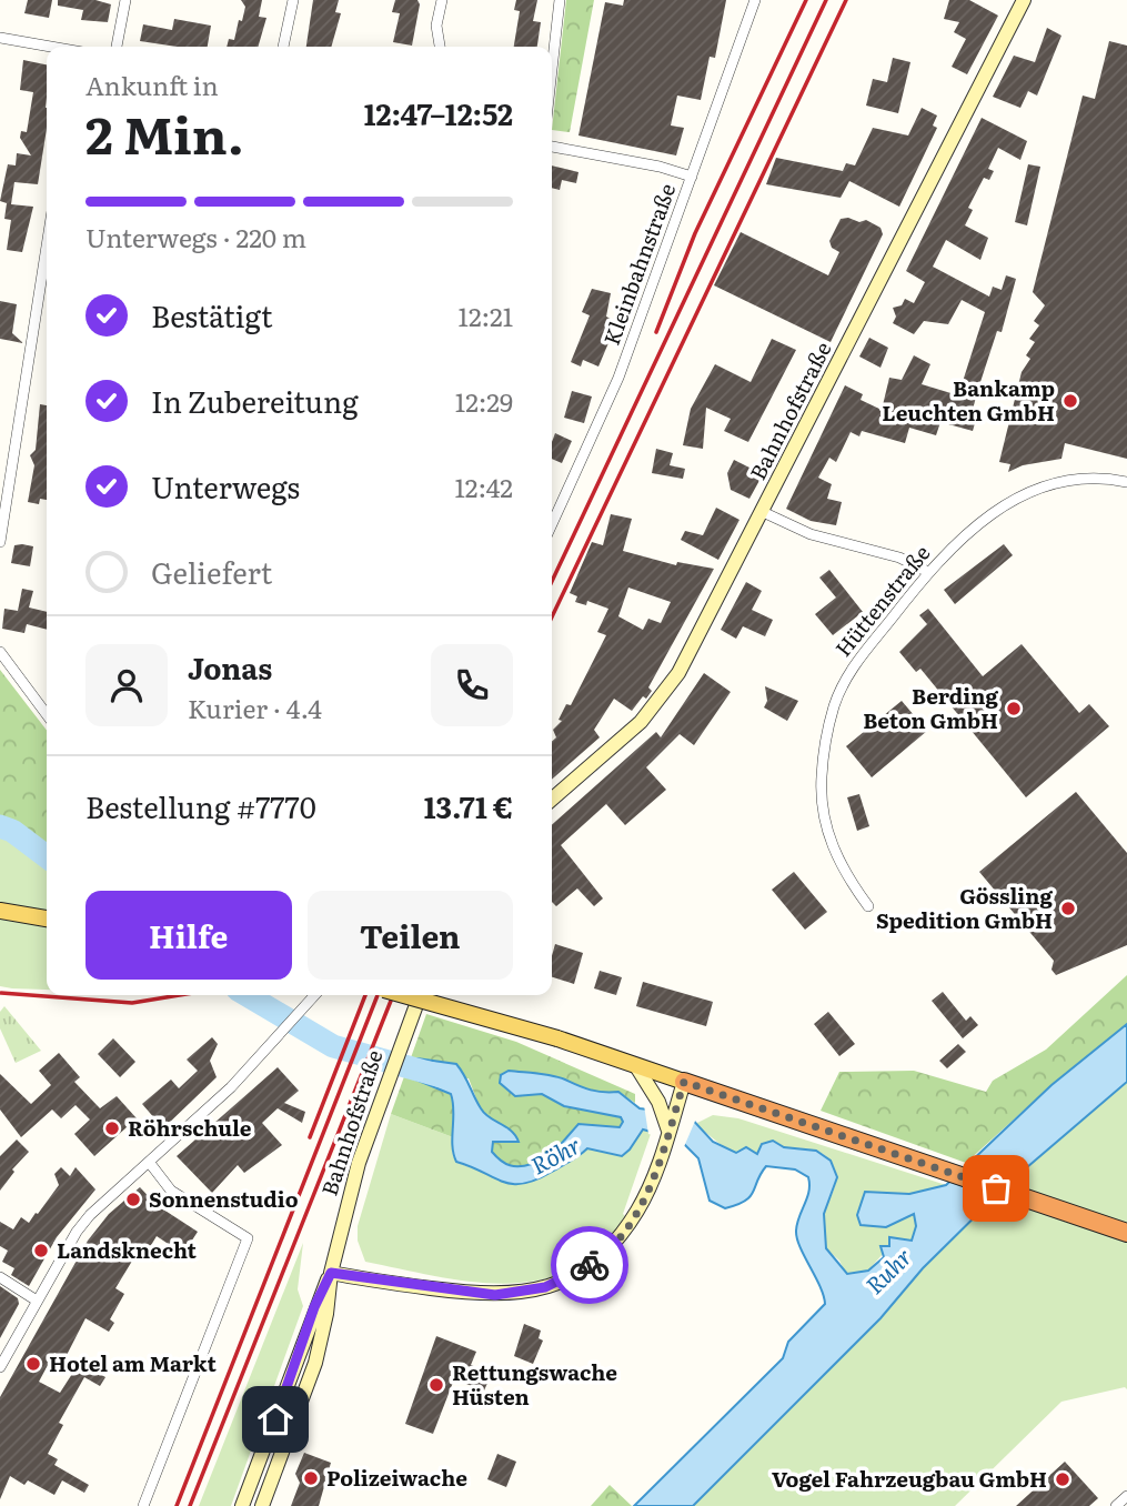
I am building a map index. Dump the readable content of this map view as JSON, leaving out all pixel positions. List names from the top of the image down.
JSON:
{
  "streets": {
    "street": ["Kleinbahnstraße", "Bahnhofstraße", "Hüttenstraße"]
  },
  "water": ["Röhr", "Ruhr"],
  "places": [
    "Bankamp Leuchten GmbH",
    "Berding Beton GmbH",
    "Gössling Spedition GmbH",
    "Röhrschule",
    "Sonnenstudio",
    "Landsknecht",
    "Hotel am Markt",
    "Rettungswache Hüsten",
    "Polizeiwache",
    "Vogel Fahrzeugbau GmbH"
  ],
  "page": {
    "heading": ["2 Min.", "Ankunft in", "12:47–12:52"],
    "panel": [
      "Jonas",
      "Kurier · 4.4",
      "Bestellung #7770",
      "13.71 €"
    ],
    "bar": "Unterwegs · 220 m",
    "list": [
      ["Bestätigt", "12:21"],
      ["In Zubereitung", "12:29"],
      ["Unterwegs", "12:42"],
      "Geliefert"
    ],
    "buttons": ["Hilfe", "Teilen"]
  }
}
